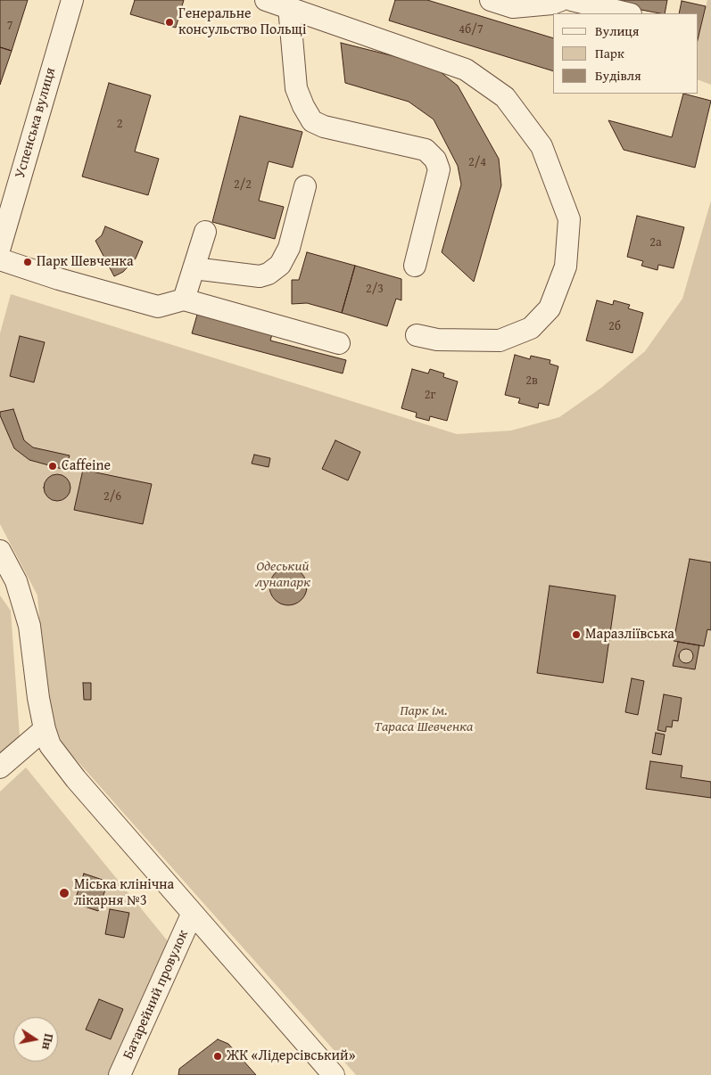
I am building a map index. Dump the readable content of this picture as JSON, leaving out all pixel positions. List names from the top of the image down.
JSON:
{
  "streets": {
    "street": ["Успенська вулиця", "Батарейний провулок"]
  },
  "parks": ["Одеський лунапарк", "Парк ім. Тараса Шевченка"],
  "places": [
    "Генеральне консульство Польщі",
    "Парк Шевченка",
    "Caffeine",
    "Маразліївська",
    "Міська клінічна лікарня №3",
    "ЖК «Лідерсівський»"
  ],
  "house_numbers": [
    "7",
    "4б/7",
    "2",
    "2/4",
    "2/2",
    "2а",
    "2/3",
    "2б",
    "2в",
    "2г",
    "2/6"
  ],
  "legend": ["Вулиця", "Парк", "Будівля"],
  "north": "right"
}
